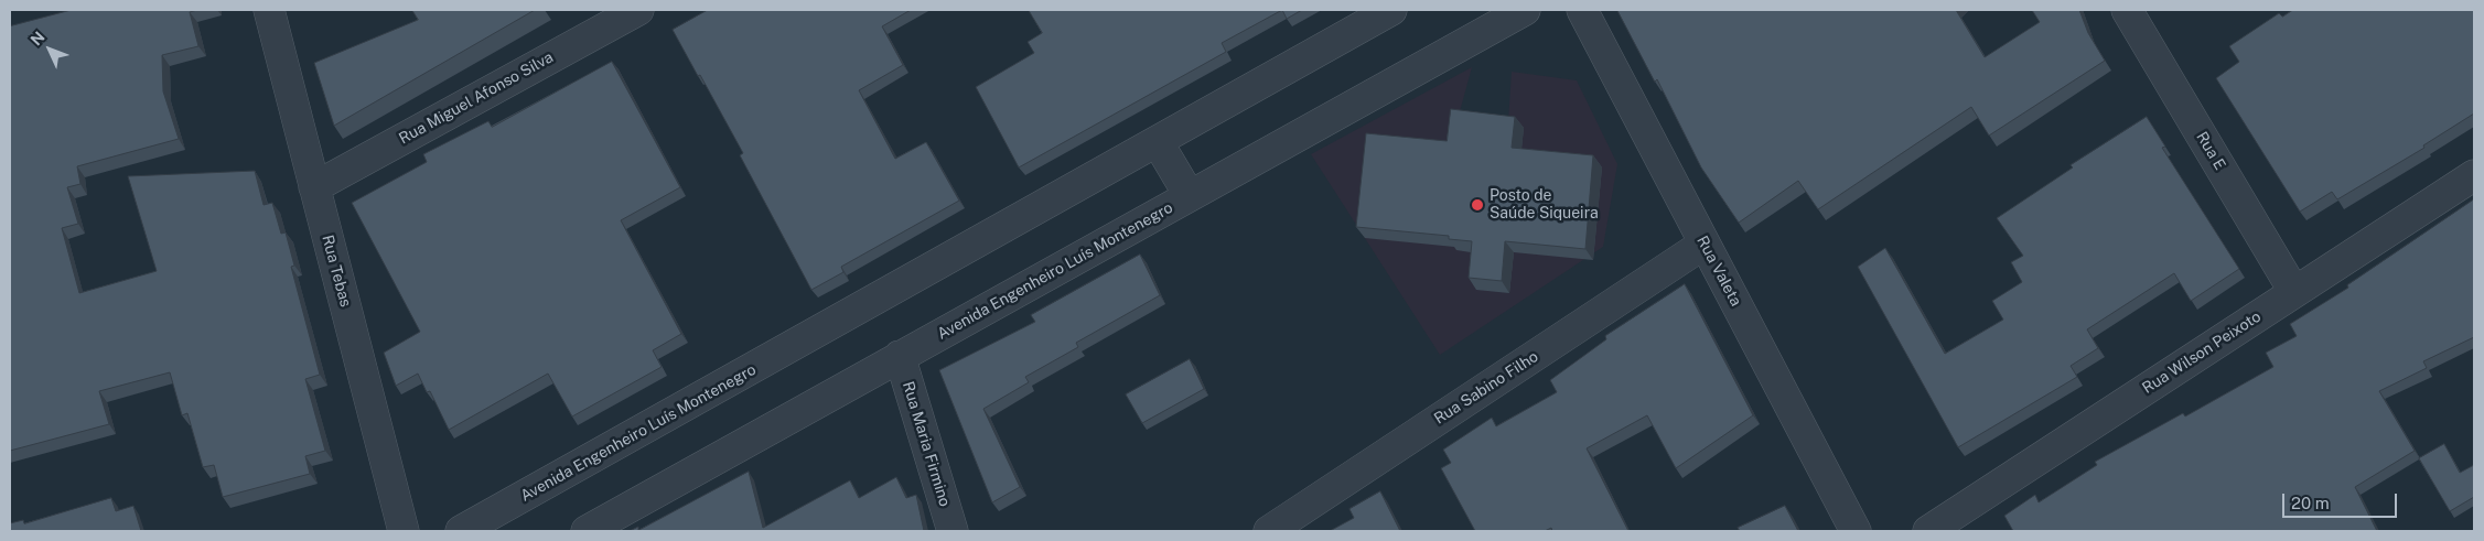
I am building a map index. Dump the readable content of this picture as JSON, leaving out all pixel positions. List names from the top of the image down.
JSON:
{
  "streets": {
    "street": [
      "Rua Miguel Afonso Silva",
      "Rua E",
      "Rua Tebas",
      "Avenida Engenheiro Luís Montenegro",
      "Rua Valeta",
      "Rua Wilson Peixoto",
      "Rua Sabino Filho",
      "Rua Maria Firmino"
    ]
  },
  "crossings": [
    ["Rua Miguel Afonso Silva", "Rua Tebas"],
    ["Rua E", "Rua Wilson Peixoto"],
    ["Avenida Engenheiro Luís Montenegro", "Rua Maria Firmino"],
    ["Rua Valeta", "Rua Sabino Filho"]
  ],
  "places": ["Posto de Saúde Siqueira"],
  "scale_bar": "20 m",
  "north": "top left"
}
